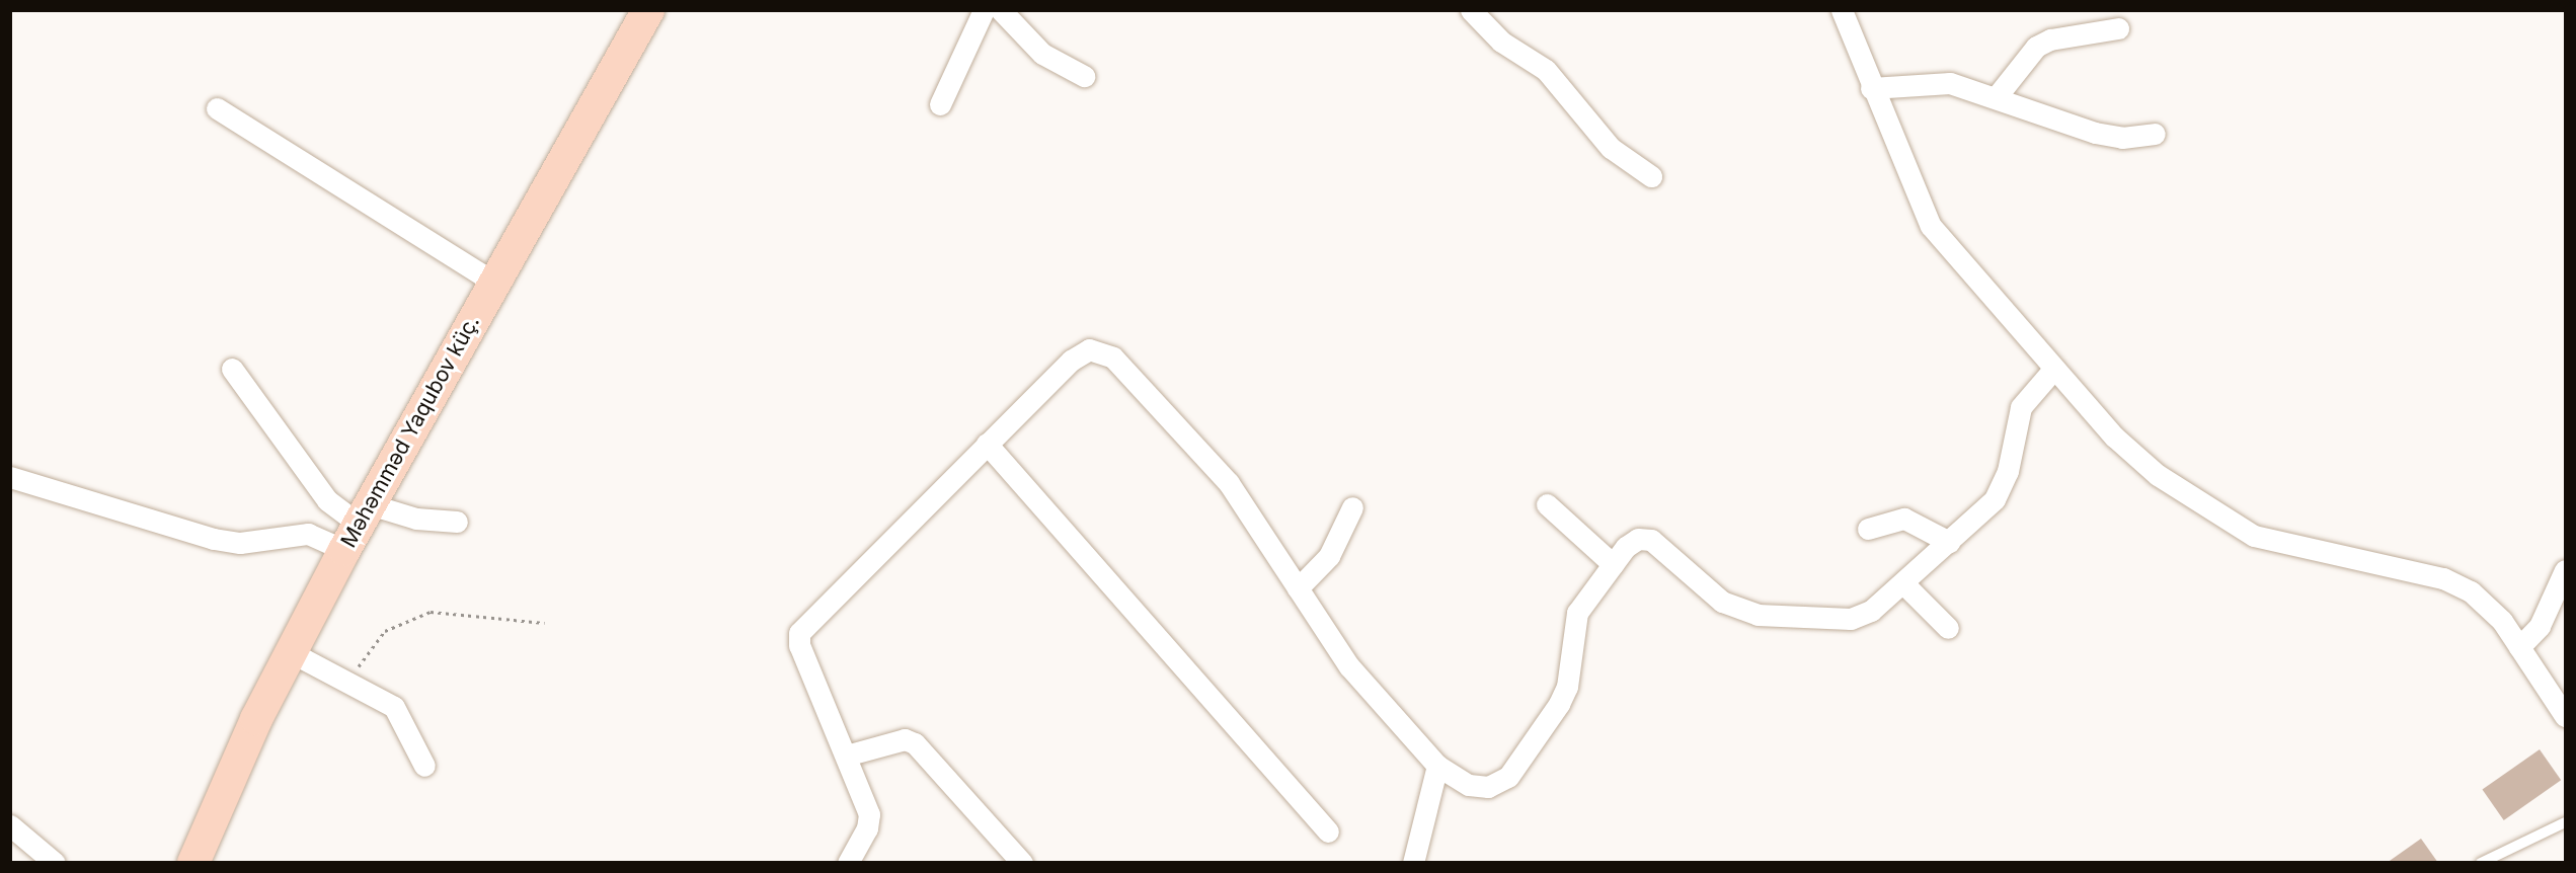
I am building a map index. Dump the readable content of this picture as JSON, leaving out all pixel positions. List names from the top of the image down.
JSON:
{
  "streets": {
    "main road": ["Məhəmməd Yaqubov küç."]
  }
}
